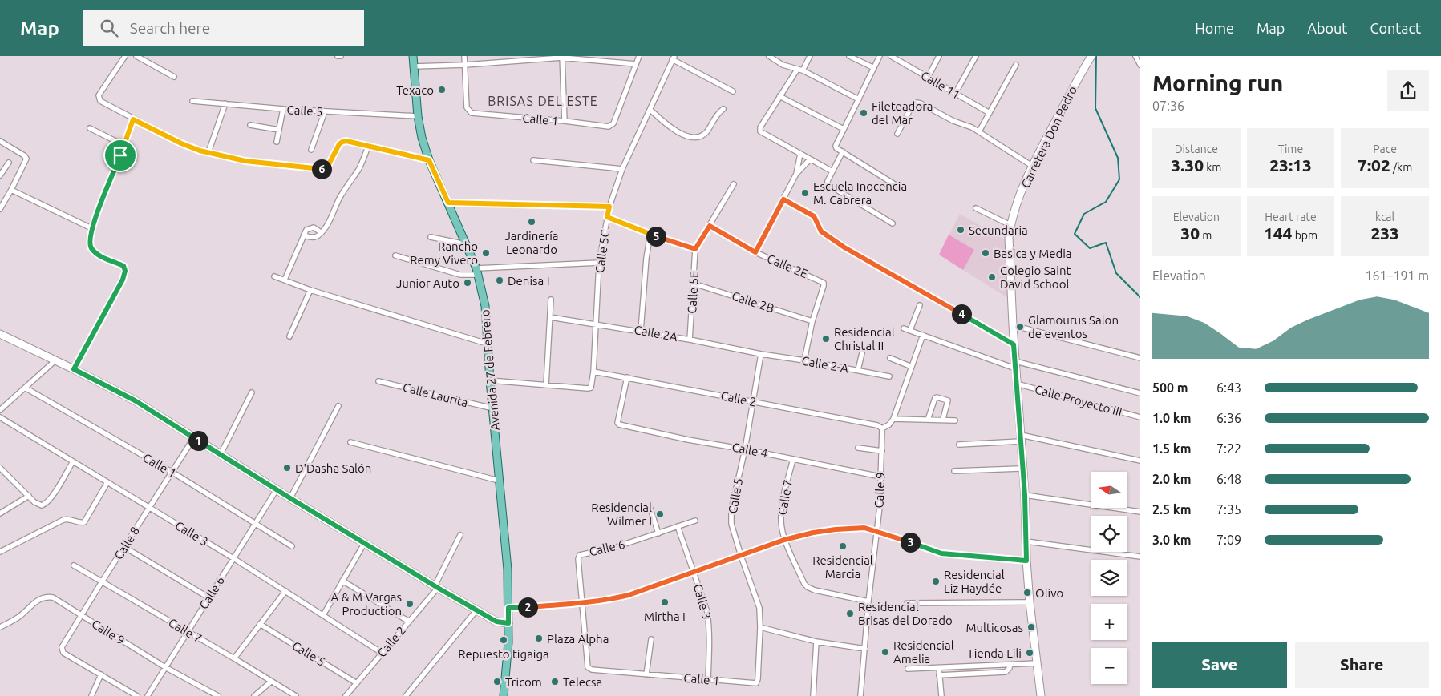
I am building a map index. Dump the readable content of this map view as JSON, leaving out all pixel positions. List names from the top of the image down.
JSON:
{
  "streets": {
    "main road": ["Avenida 27 de Febrero"],
    "street": [
      "Calle 11",
      "Calle 5",
      "Calle 1",
      "Carretera Don Pedro",
      "Calle 5C",
      "Calle 2E",
      "Calle 5E",
      "Calle 2B",
      "Calle 2A",
      "Calle 2-A",
      "Calle Laurita",
      "Calle 2",
      "Calle Proyecto III",
      "Calle 4",
      "Calle 9",
      "Calle 7",
      "Calle 3",
      "Calle 8",
      "Calle 6"
    ]
  },
  "crossings": [
    ["Calle 5", "Calle 1"],
    ["Calle 5", "Calle 2A"],
    ["Calle 5", "Calle 2-A"],
    ["Calle 5", "Avenida 27 de Febrero"],
    ["Calle 5", "Calle 2"],
    ["Calle 5", "Calle 4"],
    ["Calle 1", "Calle 3"],
    ["Calle 1", "Calle 8"],
    ["Calle 1", "Calle 6"],
    ["Carretera Don Pedro", "Calle Proyecto III"],
    ["Calle 5C", "Calle 2A"],
    ["Calle 5C", "Calle 2"],
    ["Calle 2E", "Calle 5E"],
    ["Calle 2E", "Calle 2B"],
    ["Calle 5E", "Calle 2B"],
    ["Calle 5E", "Calle 2A"],
    ["Calle 2A", "Calle 2-A"],
    ["Avenida 27 de Febrero", "Calle Laurita"],
    ["Calle 2", "Calle 4"],
    ["Calle 2", "Calle 9"],
    ["Calle 2", "Calle 3"],
    ["Calle 4", "Calle 9"],
    ["Calle 4", "Calle 7"],
    ["Calle 9", "Calle 7"],
    ["Calle 9", "Calle 8"],
    ["Calle 9", "Calle 6"],
    ["Calle 7", "Calle 8"],
    ["Calle 7", "Calle 6"],
    ["Calle 3", "Calle 8"],
    ["Calle 3", "Calle 6"]
  ],
  "districts": ["BRISAS DEL ESTE"],
  "places": [
    "Texaco",
    "Fileteadora del Mar",
    "Escuela Inocencia M. Cabrera",
    "Jardinería Leonardo",
    "Secundaria",
    "Rancho Remy Vivero",
    "Basica y Media",
    "Colegio Saint David School",
    "Denisa I",
    "Junior Auto",
    "Glamourus Salon de eventos",
    "Residencial Christal II",
    "D'Dasha Salón",
    "Residencial Wilmer I",
    "Residencial Marcia",
    "Residencial Liz Haydée",
    "Olivo",
    "Mirtha I",
    "A & M Vargas Production",
    "Residencial Brisas del Dorado",
    "Multicosas",
    "Plaza Alpha",
    "Repuesto tigaiga",
    "Residencial Amelia",
    "Tienda Lili",
    "Tricom",
    "Telecsa"
  ],
  "north": "left",
  "page": {
    "header": "Map",
    "search": "Search here",
    "nav": [
      "Home",
      "Map",
      "About",
      "Contact"
    ],
    "heading": ["Morning run", "07:36"],
    "stats": [
      ["Distance", "3.30 km"],
      ["Time", "23:13"],
      ["Pace", "7:02 /km"],
      ["Elevation", "30 m"],
      ["Heart rate", "144 bpm"],
      ["kcal", "233"]
    ],
    "pins": [
      "6",
      "5",
      "4",
      "1",
      "3",
      "2"
    ],
    "chart": ["Elevation", "161–191 m"],
    "list": [
      {
        "name": "500 m",
        "note": "6:43"
      },
      {
        "name": "1.0 km",
        "note": "6:36"
      },
      {
        "name": "1.5 km",
        "note": "7:22"
      },
      {
        "name": "2.0 km",
        "note": "6:48"
      },
      {
        "name": "2.5 km",
        "note": "7:35"
      },
      {
        "name": "3.0 km",
        "note": "7:09"
      }
    ],
    "map_buttons": ["+", "−"],
    "buttons": ["Save", "Share"]
  }
}
